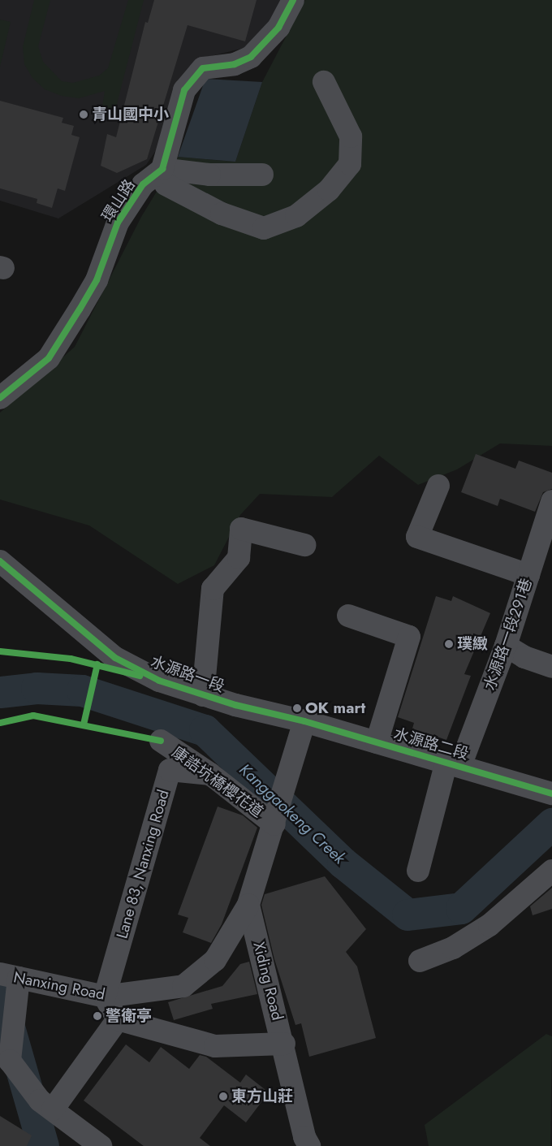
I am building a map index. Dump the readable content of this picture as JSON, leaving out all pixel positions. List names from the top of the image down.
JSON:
{
  "streets": {
    "street": [
      "環山路",
      "水源路一段291巷",
      "水源路一段",
      "水源路二段",
      "康誥坑橋櫻花道",
      "Lane 83, Nanxing Road",
      "Xiding Road",
      "Nanxing Road"
    ]
  },
  "crossings": [
    ["水源路一段291巷", "水源路二段"],
    ["水源路一段", "水源路二段"],
    ["康誥坑橋櫻花道", "Lane 83, Nanxing Road"],
    ["Lane 83, Nanxing Road", "Nanxing Road"],
    ["Xiding Road", "Nanxing Road"]
  ],
  "water": ["Kanggaokeng Creek"],
  "places": [
    "青山國中小",
    "璞緻",
    "OK mart",
    "警衛亭",
    "東方山莊"
  ]
}
